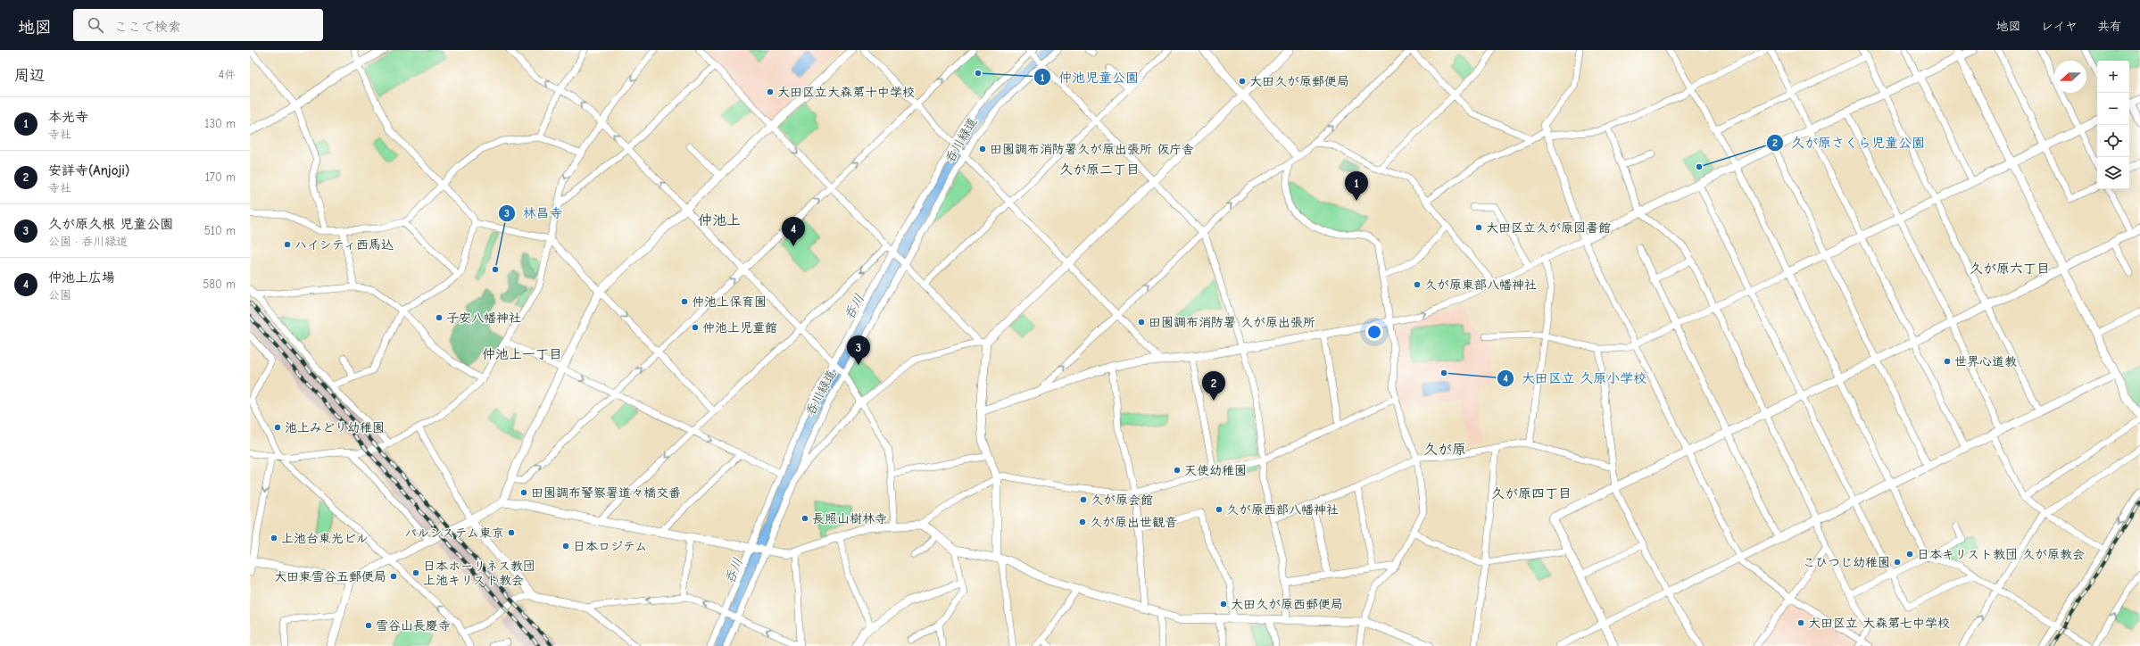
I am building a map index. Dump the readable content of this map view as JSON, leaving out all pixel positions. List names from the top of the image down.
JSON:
{
  "streets": {
    "street": ["呑川緑道"]
  },
  "districts": [
    "久が原二丁目",
    "仲池上",
    "久が原六丁目",
    "仲池上一丁目",
    "久が原",
    "久が原四丁目"
  ],
  "water": ["呑川"],
  "places": [
    "仲池児童公園",
    "大田久が原郵便局",
    "大田区立大森第十中学校",
    "田園調布消防署久が原出張所 仮庁舎",
    "久が原さくら児童公園",
    "大田区立久が原図書館",
    "ハイシティ西馬込",
    "林昌寺",
    "久が原東部八幡神社",
    "仲池上保育園",
    "子安八幡神社",
    "田園調布消防署 久が原出張所",
    "仲池上児童館",
    "世界心道教",
    "大田区立 久原小学校",
    "池上みどり幼稚園",
    "天使幼稚園",
    "田園調布警察署道々橋交番",
    "久が原会館",
    "久が原西部八幡神社",
    "長照山樹林寺",
    "久が原出世観音",
    "パルシステム東京",
    "上池台東光ビル",
    "日本ロジテム",
    "日本キリスト教団 久が原教会",
    "こひつじ幼稚園",
    "日本ホーリネス教団 上池キリスト教会",
    "大田東雪谷五郵便局",
    "大田久が原西郵便局",
    "大田区立 大森第七中学校",
    "雪谷山長慶寺"
  ],
  "north": "left",
  "page": {
    "header": "地図",
    "search": "ここで検索",
    "nav": ["地図", "レイヤ", "共有"],
    "heading": ["周辺", "4件"],
    "map_buttons": ["+", "−"],
    "list": [
      {
        "mark": "1",
        "name": "本光寺",
        "note": "寺社",
        "value": "130 m"
      },
      {
        "mark": "2",
        "name": "安詳寺(Anjoji)",
        "note": "寺社",
        "value": "170 m"
      },
      {
        "mark": "3",
        "name": "久が原久根 児童公園",
        "note": "公園 · 呑川緑道",
        "value": "510 m"
      },
      {
        "mark": "4",
        "name": "仲池上広場",
        "note": "公園",
        "value": "580 m"
      }
    ],
    "pins": [
      "1",
      "4",
      "3",
      "2"
    ]
  }
}
